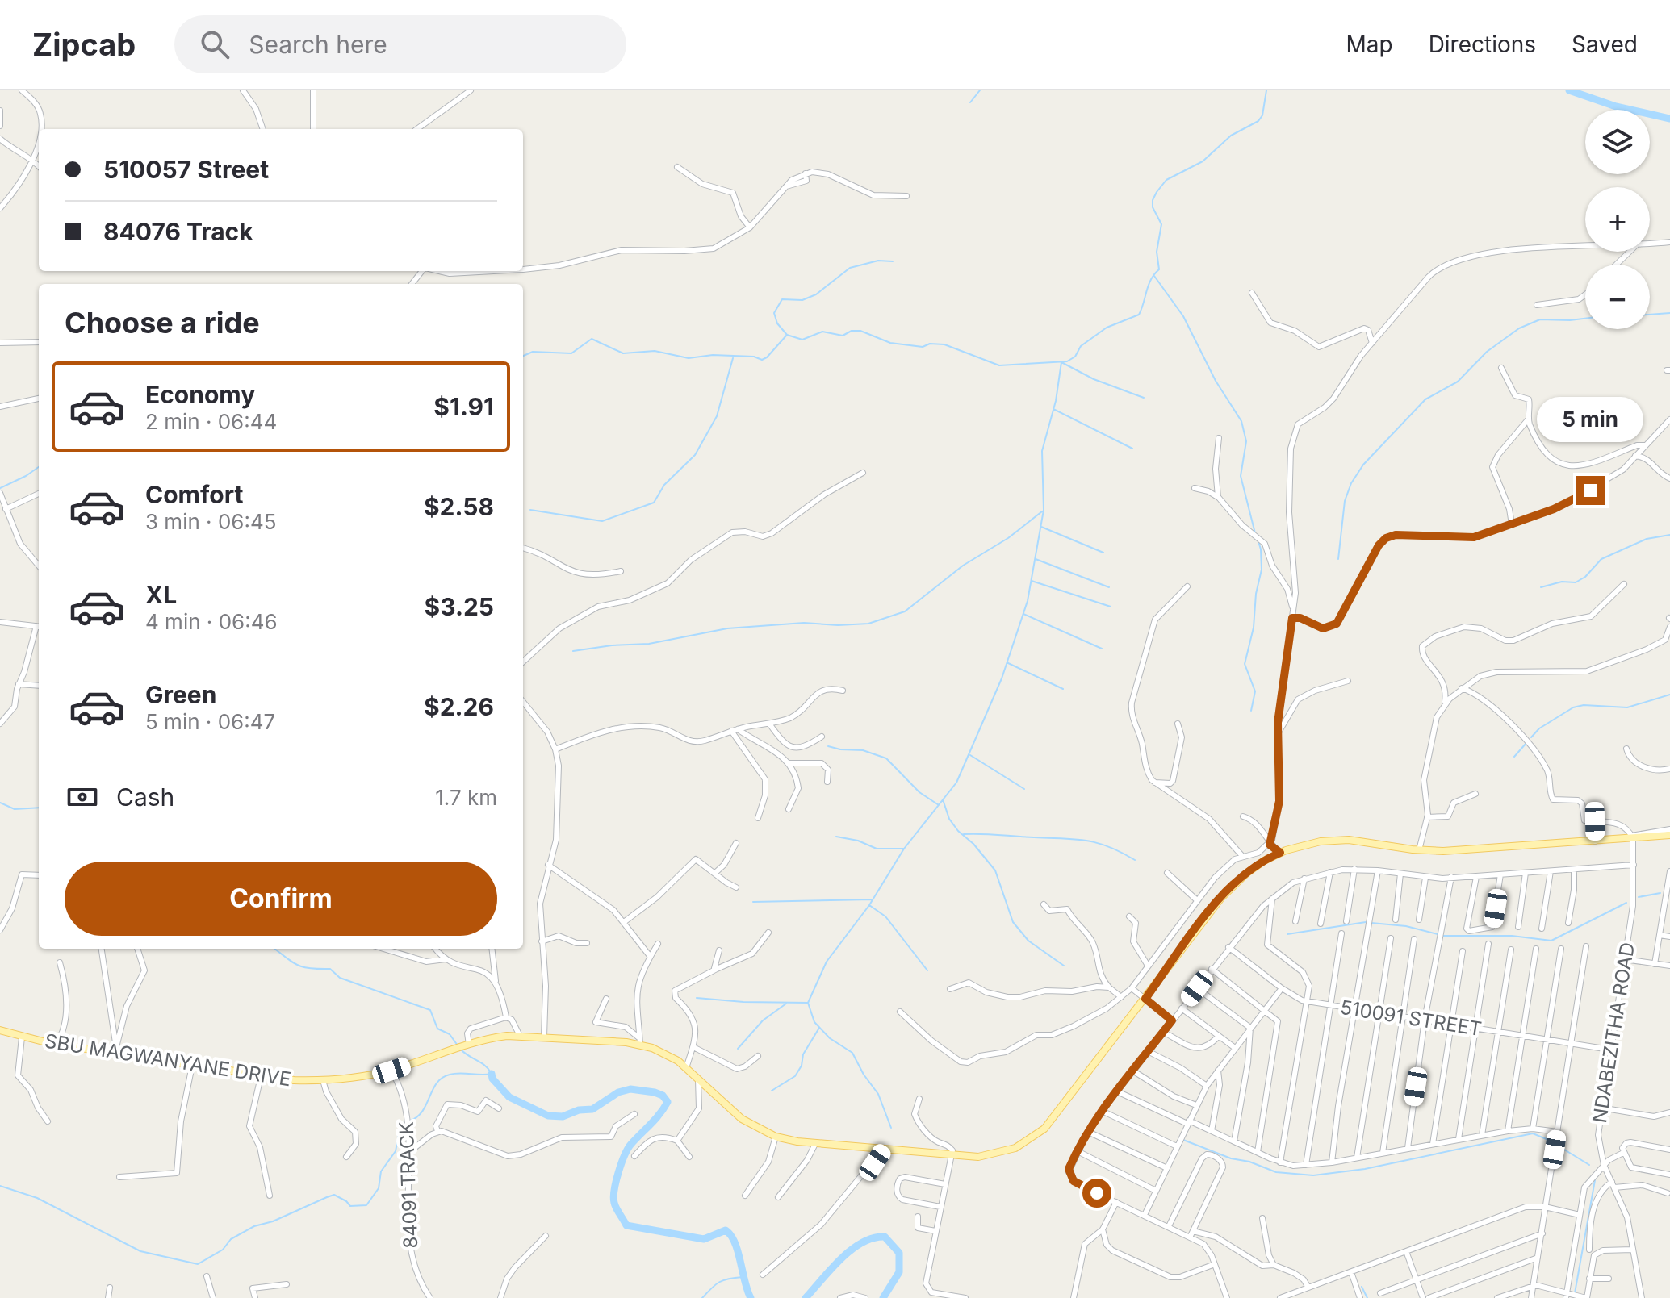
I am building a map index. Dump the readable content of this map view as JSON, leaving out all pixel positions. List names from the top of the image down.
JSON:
{
  "streets": {
    "main road": ["SBU MAGWANYANE DRIVE"],
    "street": ["510091 STREET", "NDABEZITHA ROAD", "84091 TRACK"]
  },
  "crossings": [
    ["510091 STREET", "NDABEZITHA ROAD"],
    ["NDABEZITHA ROAD", "SBU MAGWANYANE DRIVE"],
    ["SBU MAGWANYANE DRIVE", "84091 TRACK"]
  ],
  "page": {
    "header": "Zipcab",
    "search": "Search here",
    "nav": ["Map", "Directions", "Saved"],
    "map_buttons": ["+", "−"],
    "banner": ["510057 Street", "84076 Track"],
    "heading": "Choose a ride",
    "list": [
      {
        "name": "Economy",
        "note": "2 min · 06:44",
        "value": "$1.91"
      },
      {
        "name": "Comfort",
        "note": "3 min · 06:45",
        "value": "$2.58"
      },
      {
        "name": "XL",
        "note": "4 min · 06:46",
        "value": "$3.25"
      },
      {
        "name": "Green",
        "note": "5 min · 06:47",
        "value": "$2.26"
      }
    ],
    "bubble": "5 min",
    "pay": ["Cash", "1.7 km"],
    "buttons": "Confirm"
  }
}
